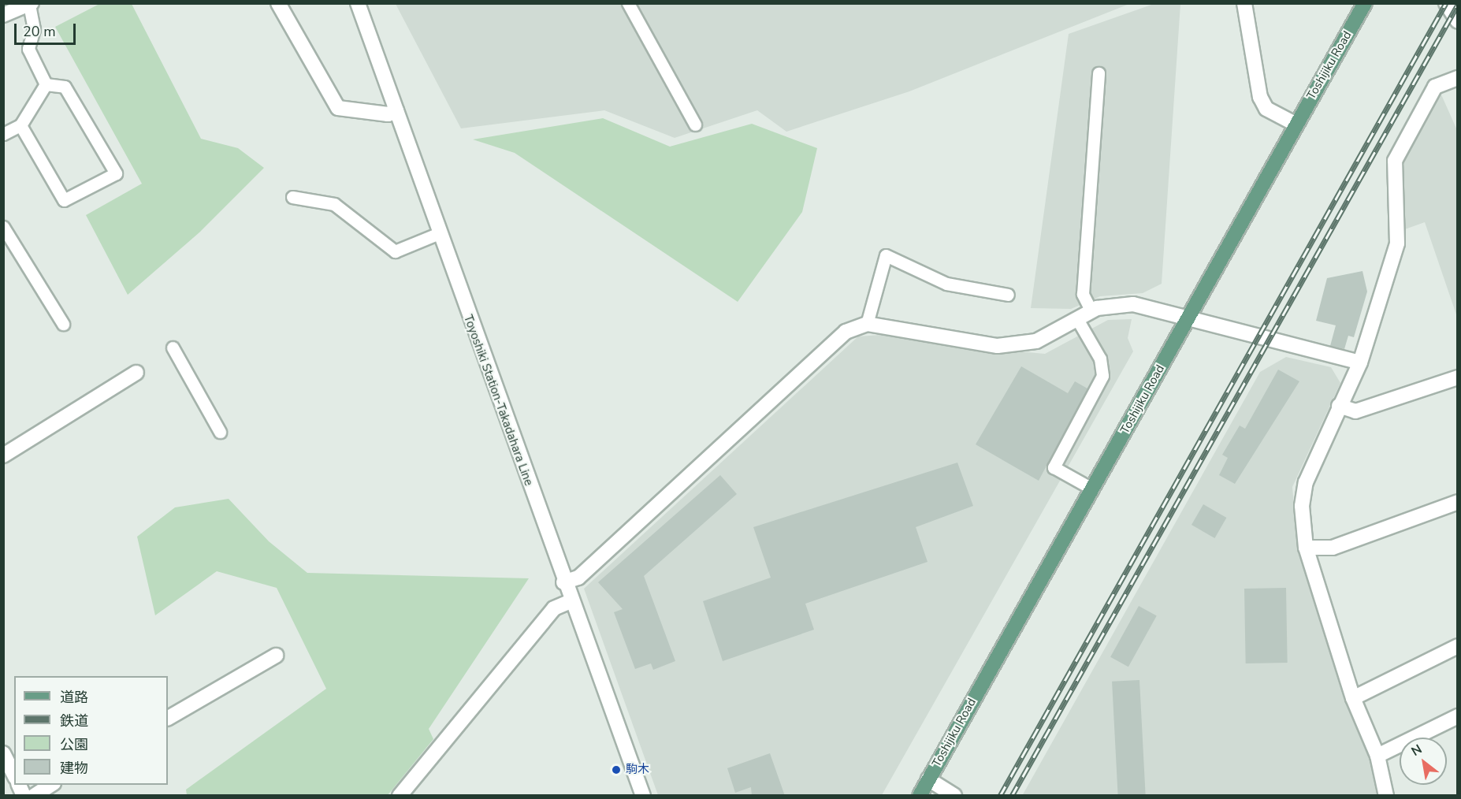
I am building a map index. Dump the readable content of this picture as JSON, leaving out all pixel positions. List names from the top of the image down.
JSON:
{
  "streets": {
    "main road": ["Toshijiku Road"],
    "street": ["Toyoshiki Station-Takadahara Line"]
  },
  "places": ["駒木"],
  "legend": [
    "道路",
    "鉄道",
    "公園",
    "建物"
  ],
  "scale_bar": "20 m",
  "north": "top left"
}
